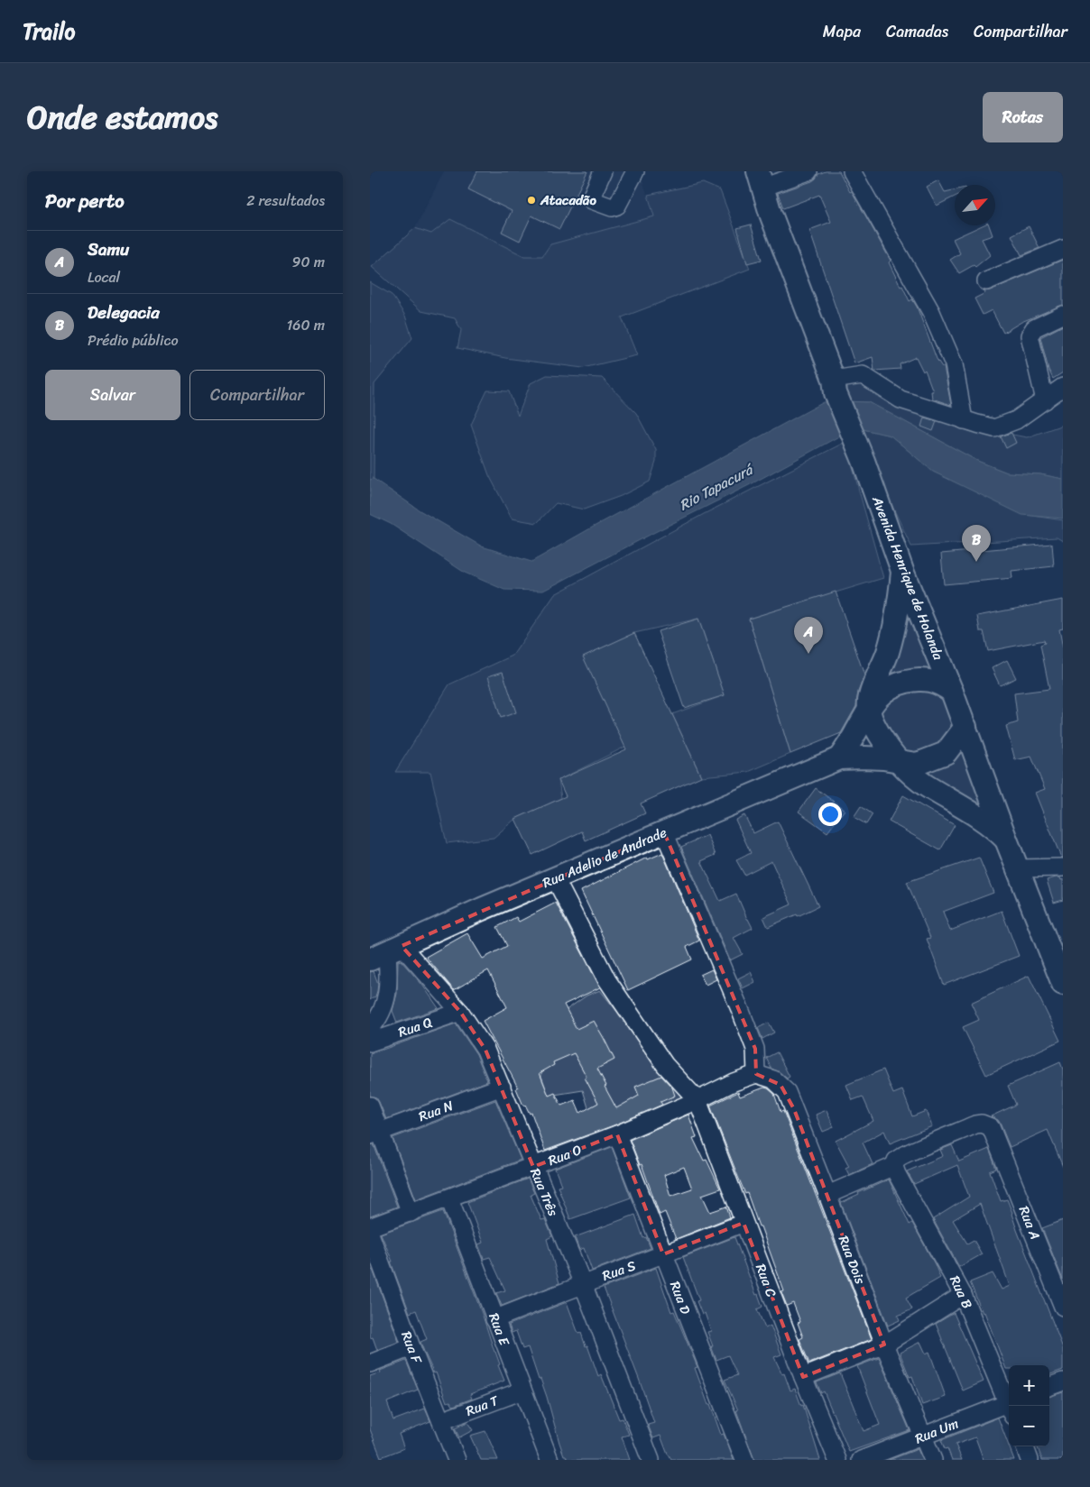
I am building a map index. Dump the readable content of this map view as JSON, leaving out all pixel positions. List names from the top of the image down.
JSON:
{
  "streets": {
    "main road": ["Avenida Henrique de Holanda", "Rua Adelio de Andrade"],
    "street": [
      "Rua Q",
      "Rua N",
      "Rua O",
      "Rua Três",
      "Rua A",
      "Rua Dois",
      "Rua S",
      "Rua C",
      "Rua B",
      "Rua D",
      "Rua E",
      "Rua F",
      "Rua T",
      "Rua Um"
    ]
  },
  "crossings": [
    ["Rua Adelio de Andrade", "Rua Três"],
    ["Rua Q", "Rua Três"],
    ["Rua N", "Rua Três"],
    ["Rua O", "Rua Três"],
    ["Rua O", "Rua Dois"],
    ["Rua O", "Rua C"],
    ["Rua O", "Rua D"],
    ["Rua O", "Rua E"],
    ["Rua Três", "Rua S"],
    ["Rua A", "Rua B"],
    ["Rua Dois", "Rua Um"],
    ["Rua S", "Rua C"],
    ["Rua S", "Rua D"],
    ["Rua S", "Rua E"],
    ["Rua E", "Rua T"],
    ["Rua F", "Rua T"]
  ],
  "water": ["Rio Tapacurá"],
  "places": ["Atacadão"],
  "north": "top right",
  "page": {
    "header": "Trailo",
    "nav": ["Mapa", "Camadas", "Compartilhar"],
    "title": "Onde estamos",
    "buttons": [
      "Rotas",
      ["Salvar", "Compartilhar"]
    ],
    "heading": ["Por perto", "2 resultados"],
    "list": [
      {
        "mark": "A",
        "name": "Samu",
        "note": "Local",
        "value": "90 m"
      },
      {
        "mark": "B",
        "name": "Delegacia",
        "note": "Prédio público",
        "value": "160 m"
      }
    ],
    "pins": ["B", "A"],
    "map_buttons": ["+", "−"]
  }
}
